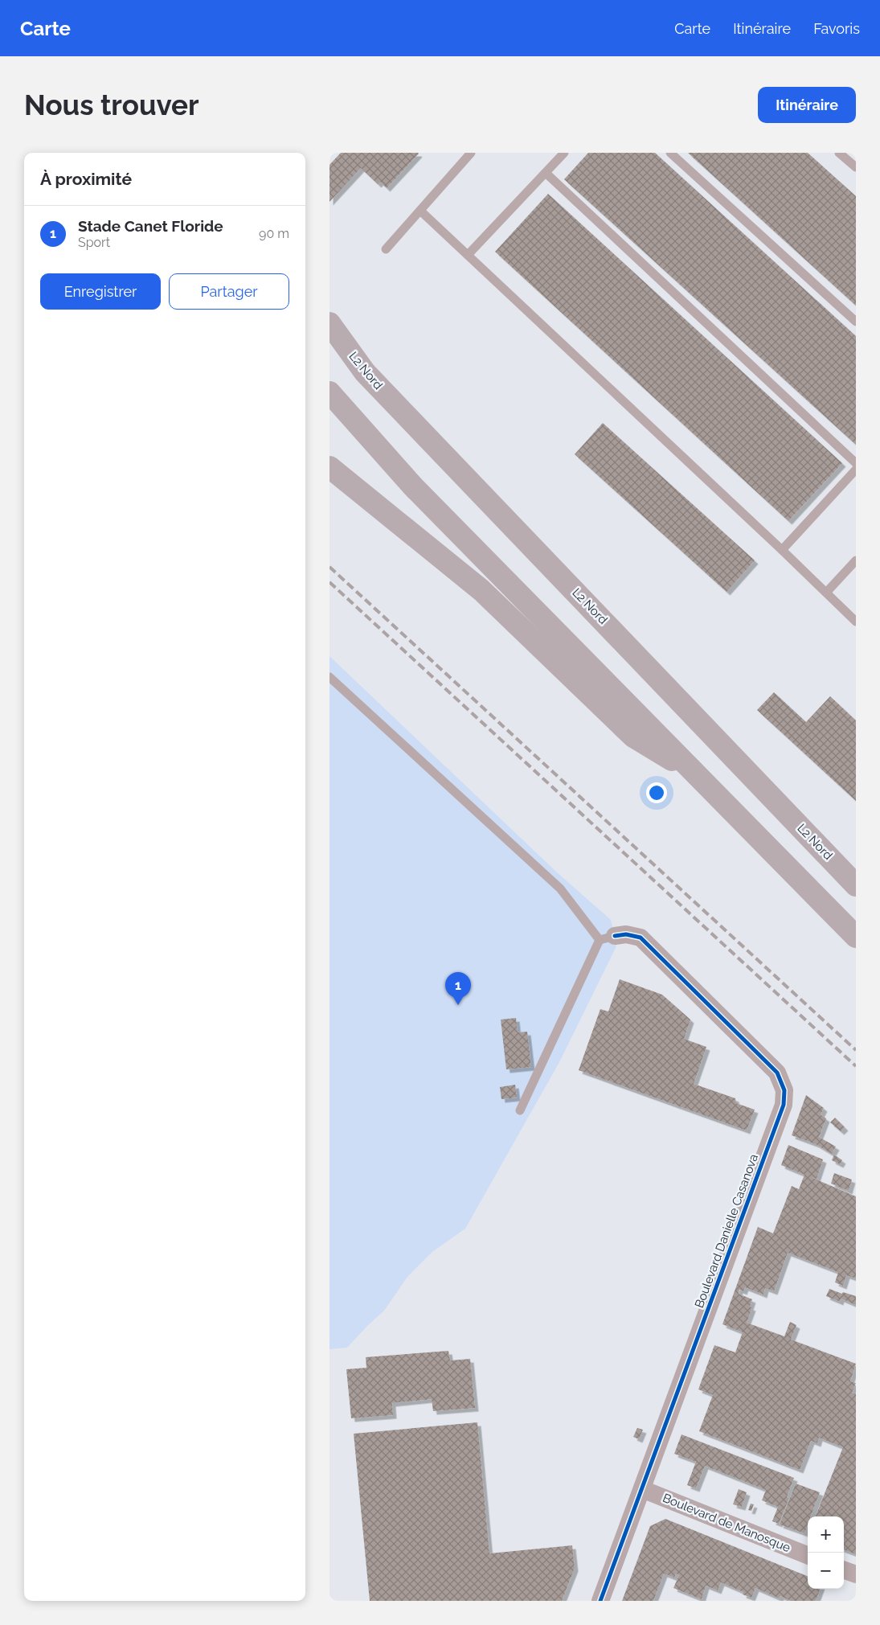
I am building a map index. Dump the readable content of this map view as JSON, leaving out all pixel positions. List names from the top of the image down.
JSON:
{
  "streets": {
    "highway": ["L2 Nord"],
    "street": ["Boulevard Danielle Casanova", "Boulevard de Manosque"]
  },
  "crossings": [
    ["Boulevard Danielle Casanova", "Boulevard de Manosque"]
  ],
  "page": {
    "header": "Carte",
    "nav": ["Carte", "Itinéraire", "Favoris"],
    "buttons": [
      "Itinéraire",
      ["Enregistrer", "Partager"]
    ],
    "title": "Nous trouver",
    "heading": "À proximité",
    "list": [
      {
        "mark": "1",
        "name": "Stade Canet Floride",
        "note": "Sport",
        "value": "90 m"
      }
    ],
    "pins": "1",
    "map_buttons": ["+", "−"]
  }
}
